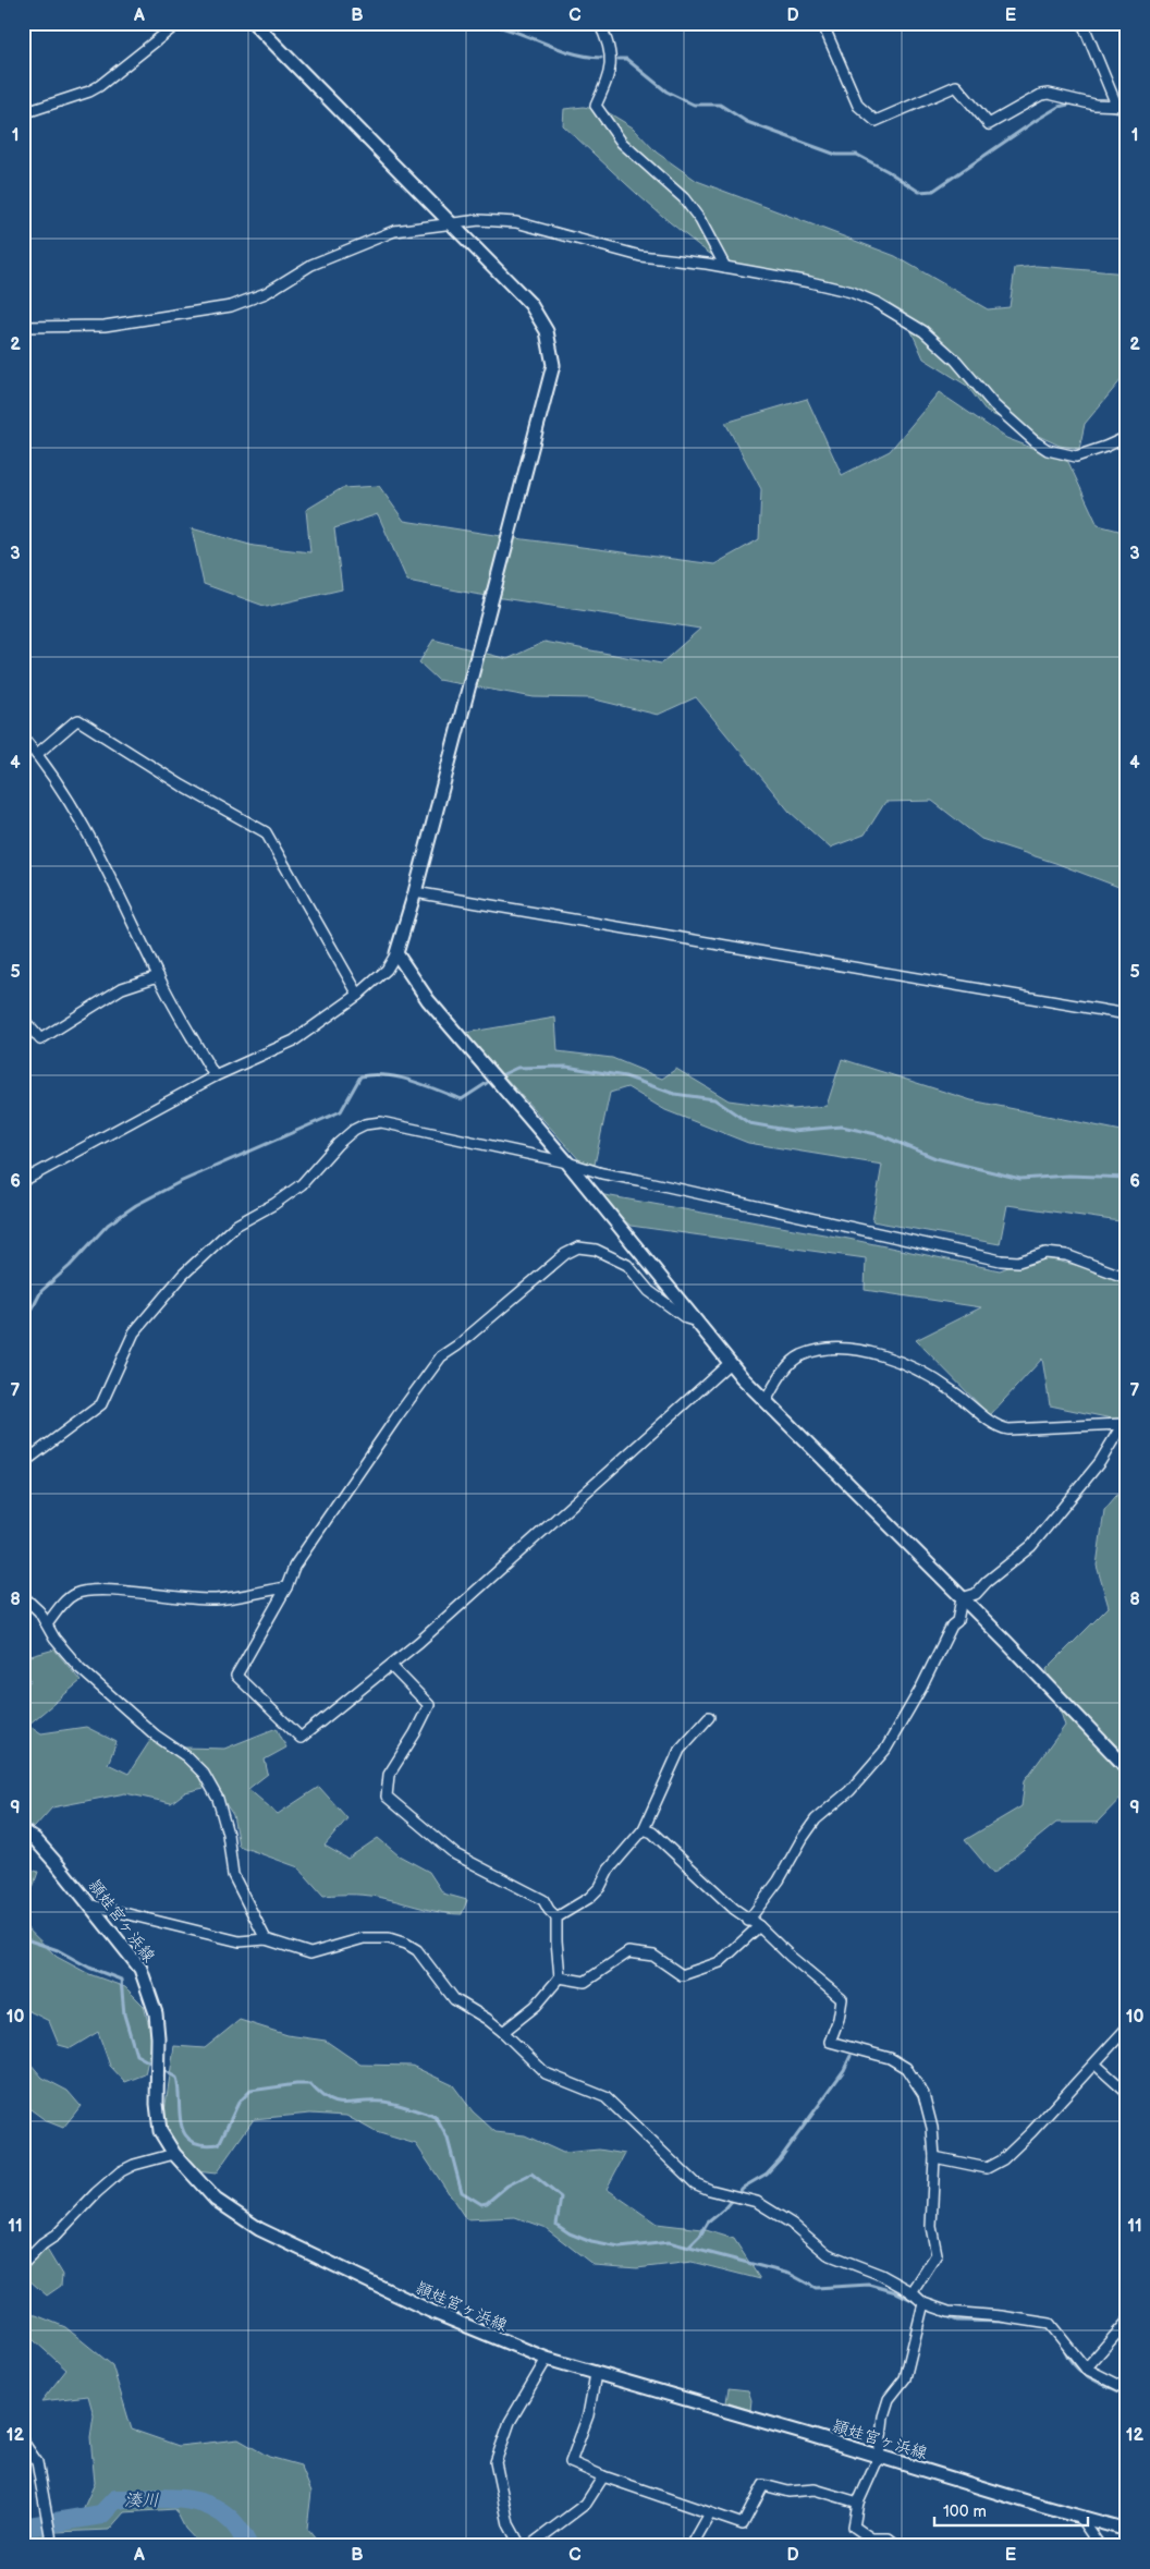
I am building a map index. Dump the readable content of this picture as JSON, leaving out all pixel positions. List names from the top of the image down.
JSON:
{
  "streets": {
    "street": ["頴娃宮ヶ浜線"]
  },
  "water": ["湊川"],
  "scale_bar": "100 m",
  "grid": {
    "columns": [
      "A",
      "B",
      "C",
      "D",
      "E"
    ],
    "rows": [
      "1",
      "2",
      "3",
      "4",
      "5",
      "6",
      "7",
      "8",
      "9",
      "10",
      "11",
      "12"
    ]
  }
}
